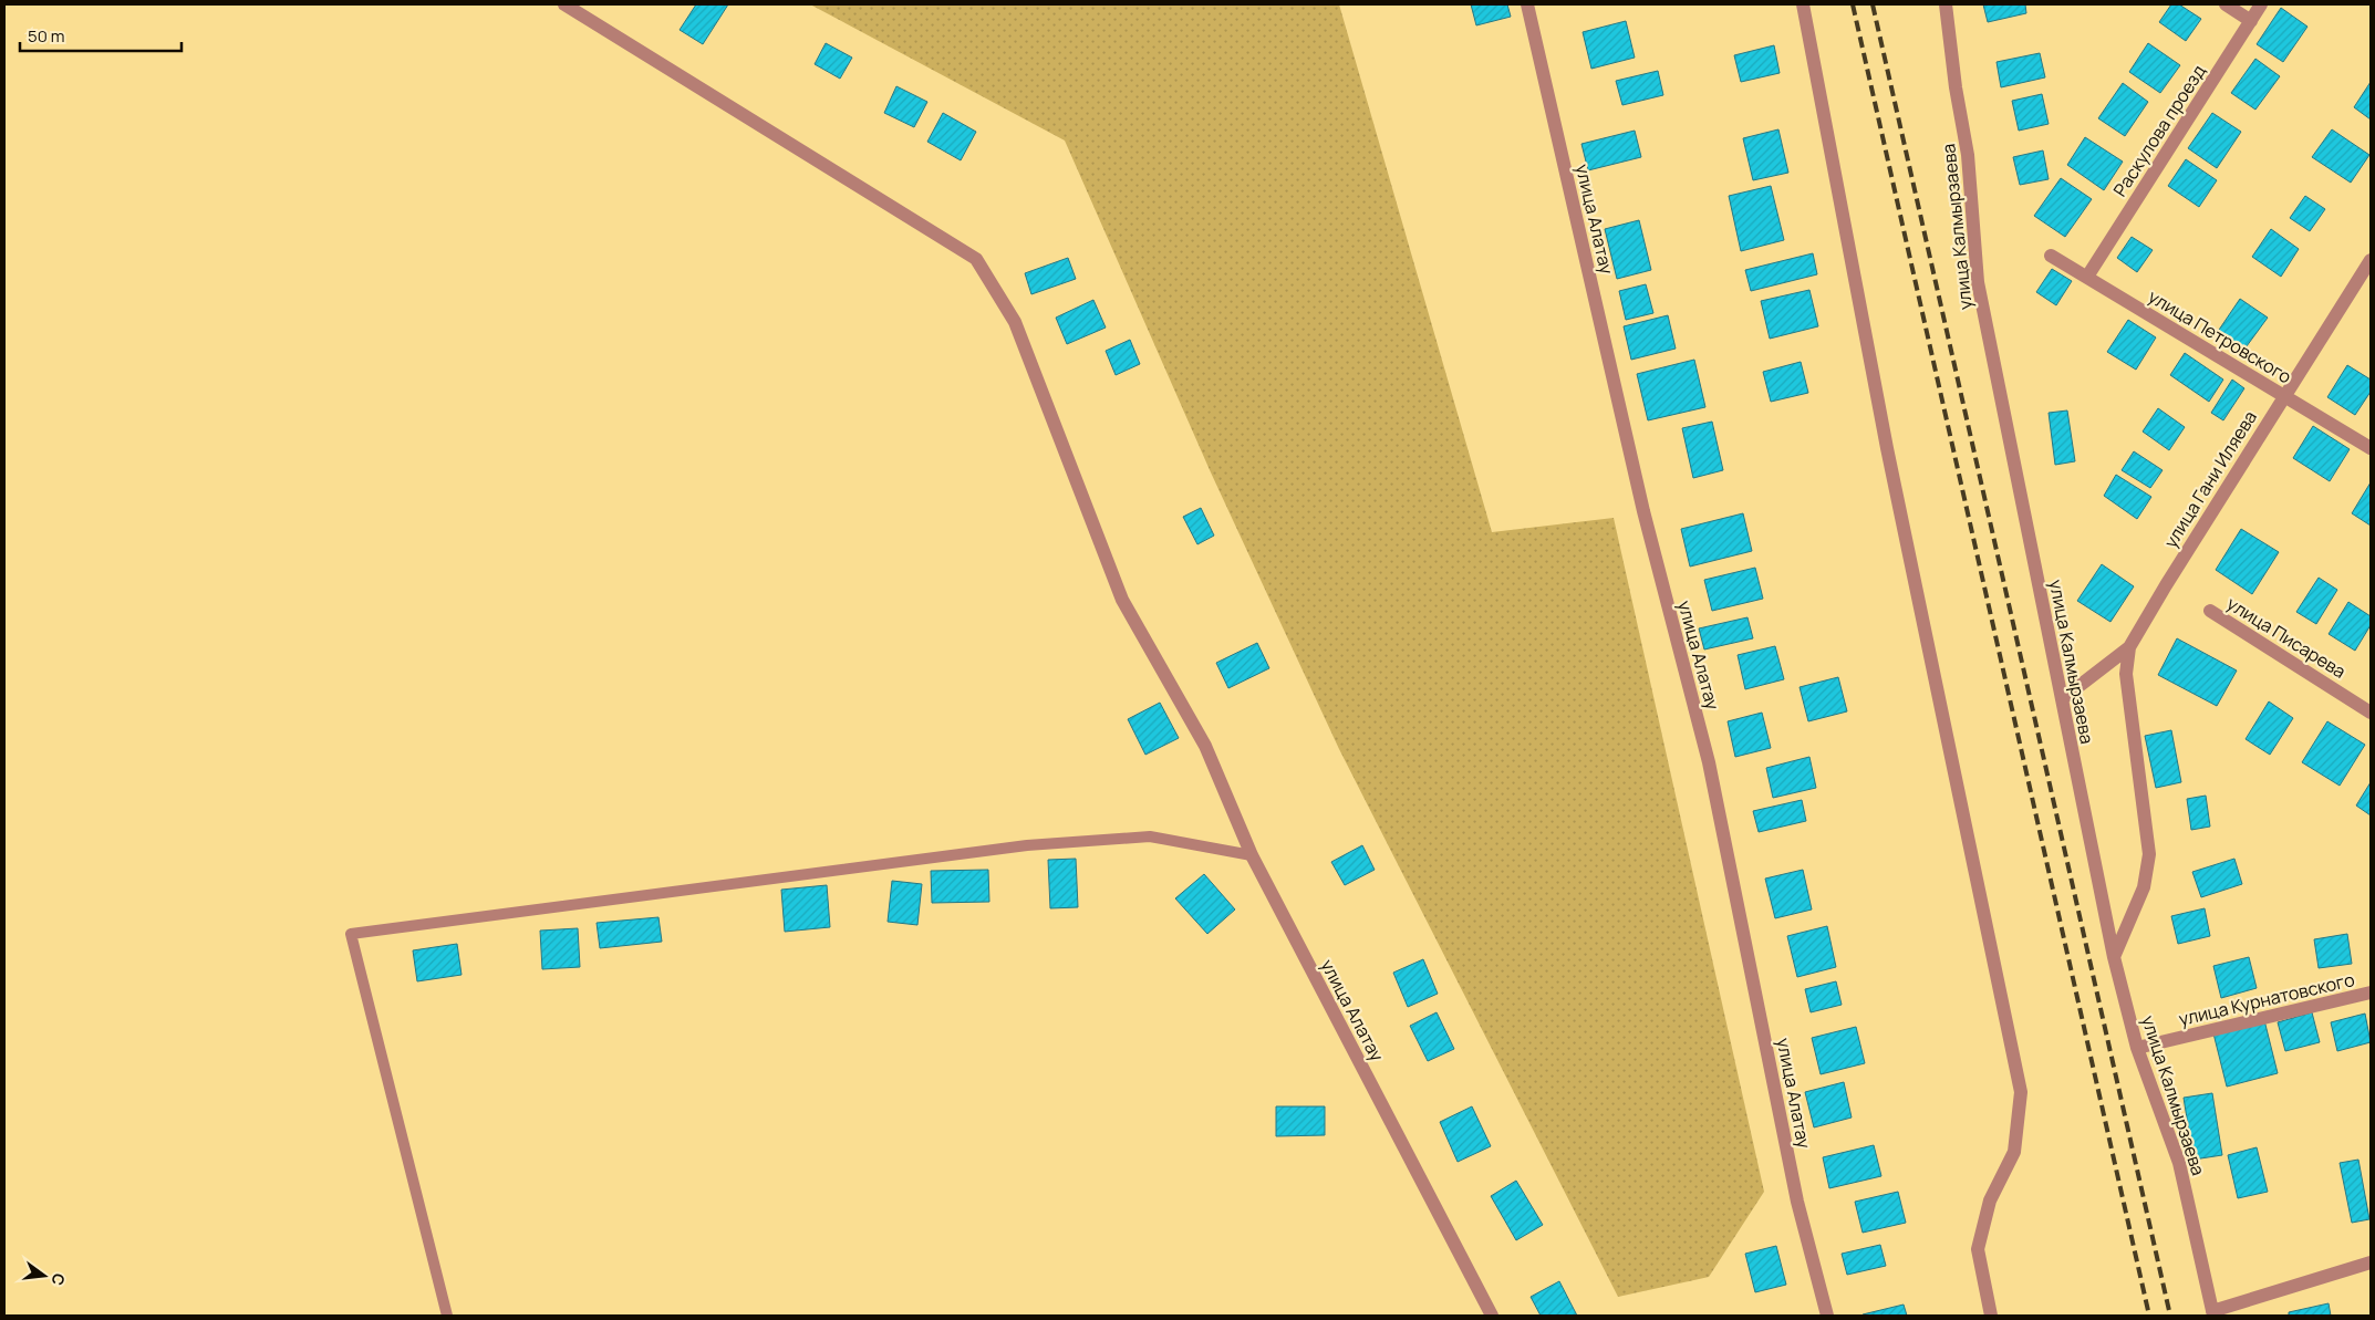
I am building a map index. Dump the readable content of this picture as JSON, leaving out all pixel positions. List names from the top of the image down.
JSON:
{
  "streets": {
    "street": [
      "Раскулова проезд",
      "улица Алатау",
      "улица Калмырзаева",
      "улица Петровского",
      "улица Гани Иляева",
      "улица Писарева",
      "улица Курнатовского"
    ]
  },
  "crossings": [
    ["Раскулова проезд", "улица Петровского"],
    ["улица Калмырзаева", "улица Гани Иляева"],
    ["улица Калмырзаева", "улица Курнатовского"],
    ["улица Петровского", "улица Гани Иляева"]
  ],
  "scale_bar": "50 m",
  "north": "right"
}
